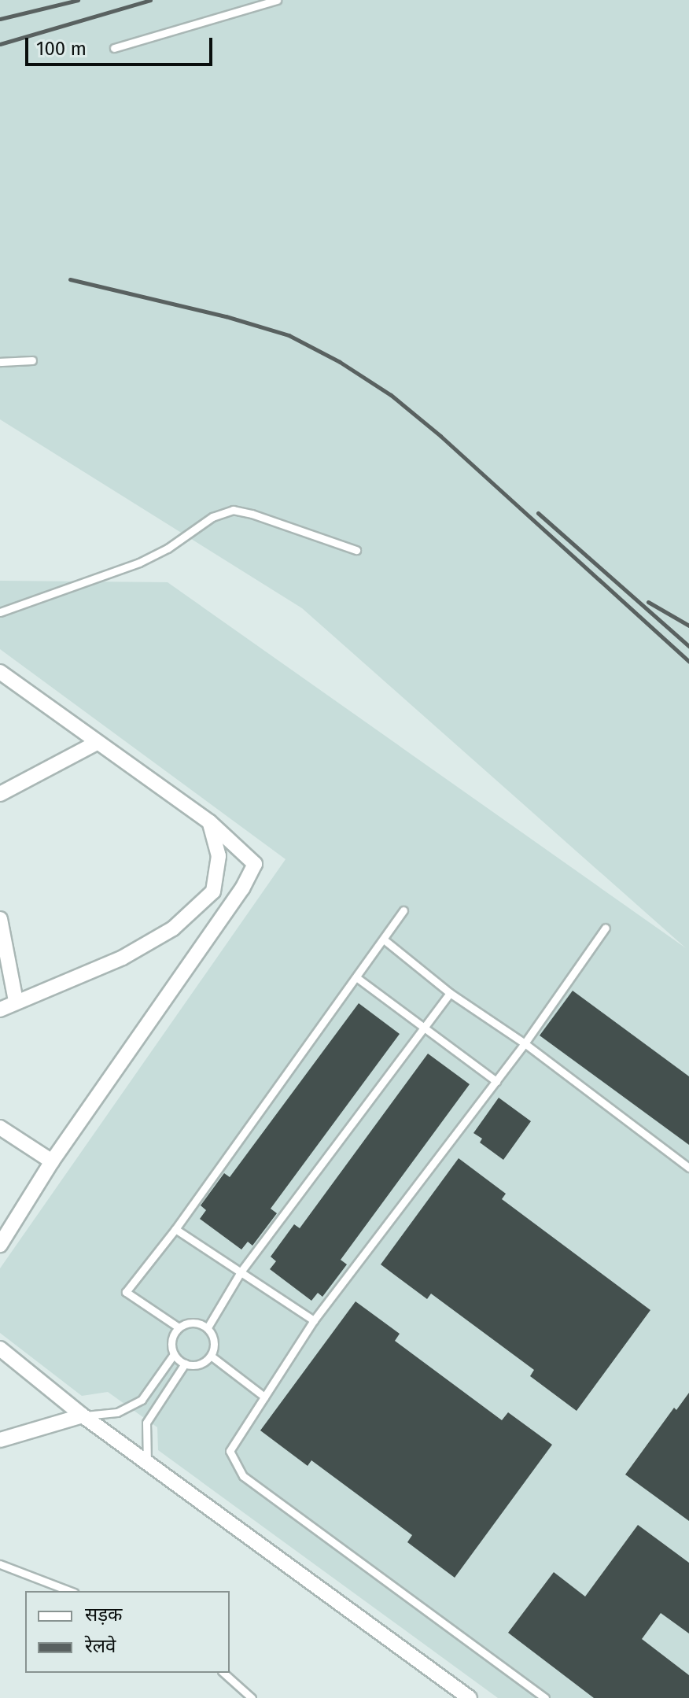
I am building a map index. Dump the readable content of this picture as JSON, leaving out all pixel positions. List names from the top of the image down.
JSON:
{
  "legend": ["सड़क", "रेलवे"],
  "scale_bar": "100 m"
}
